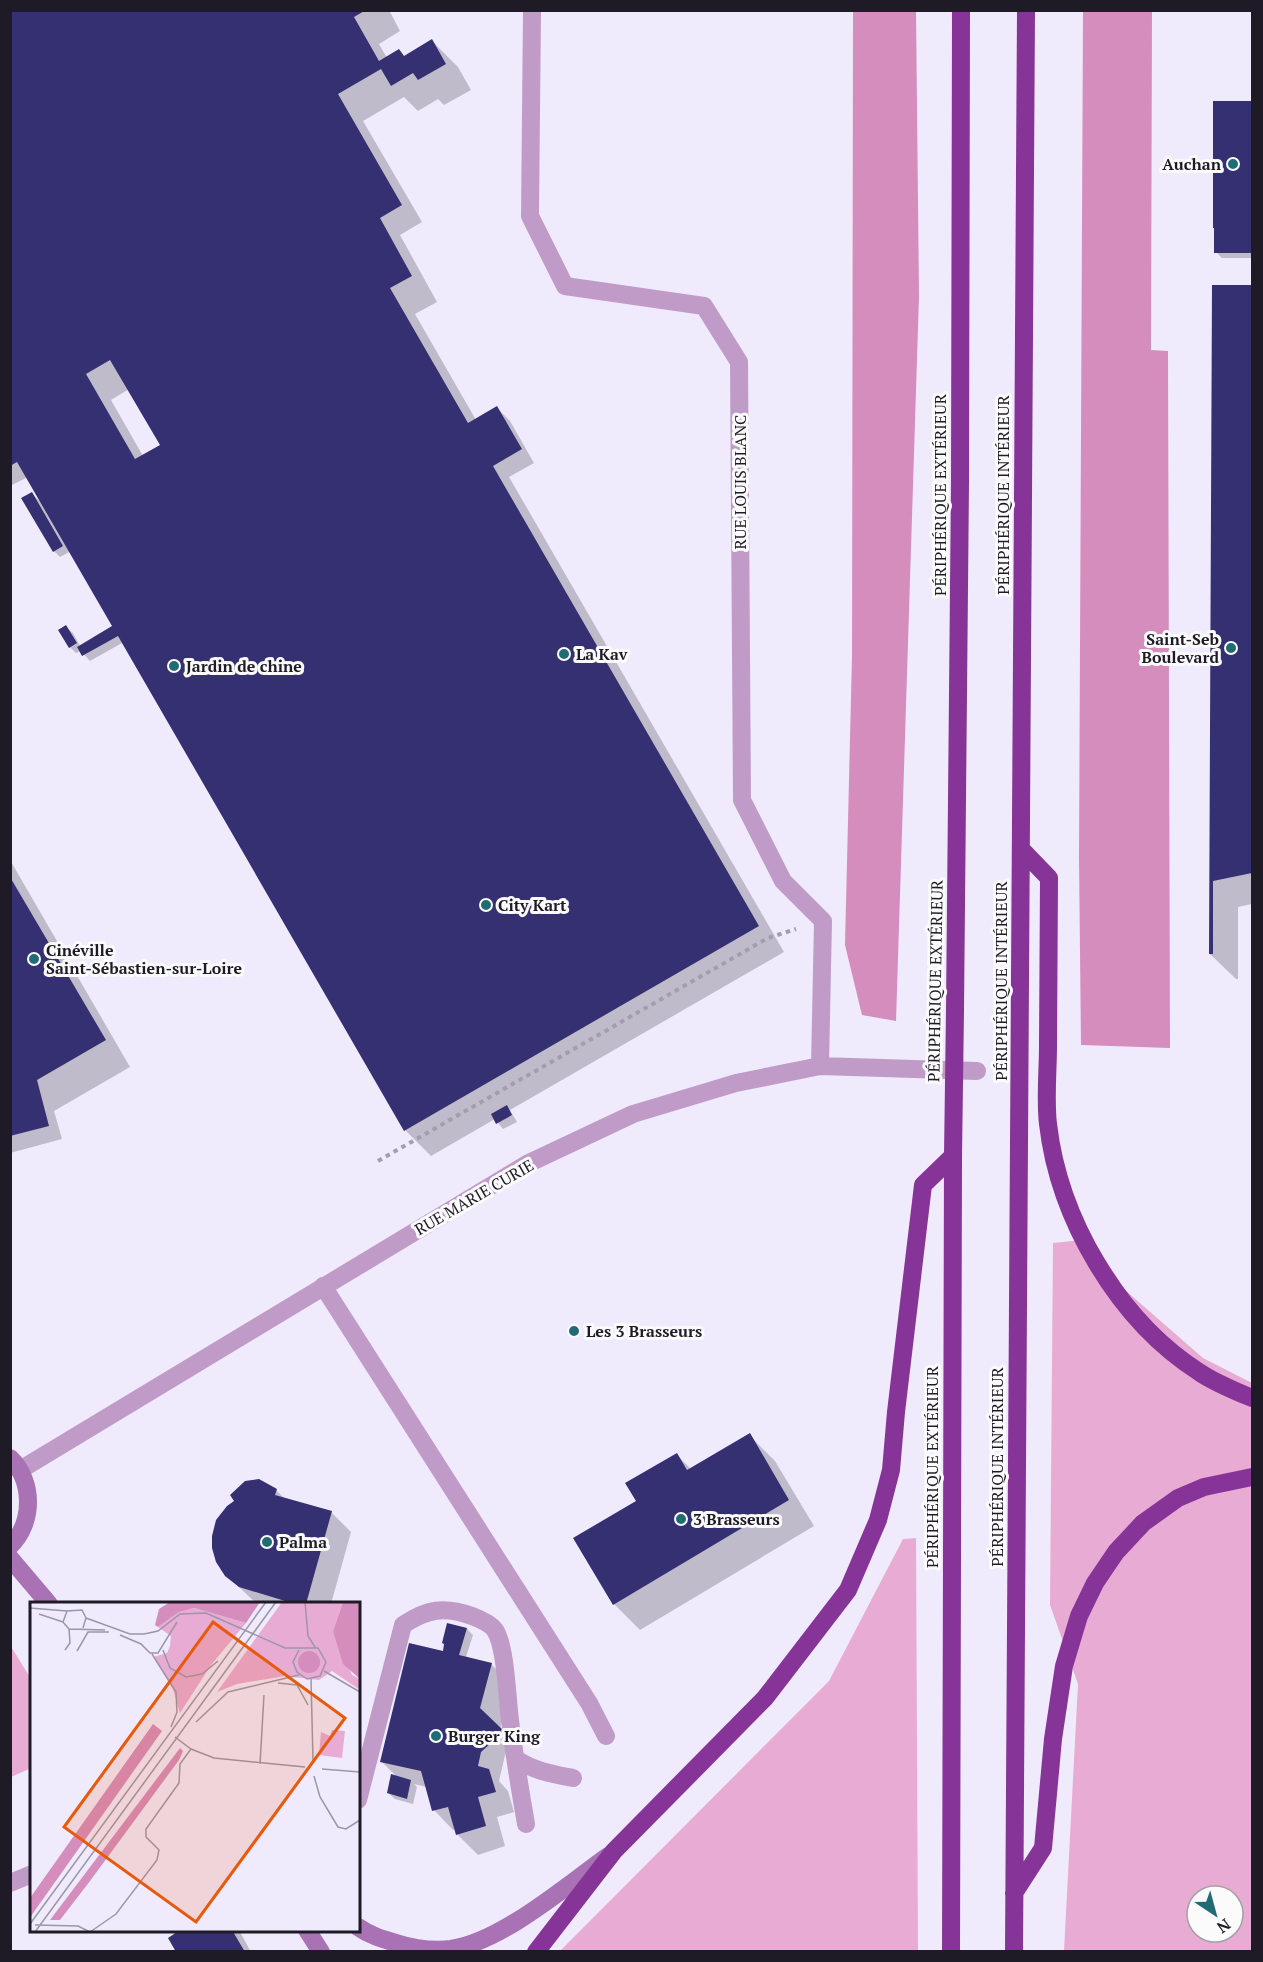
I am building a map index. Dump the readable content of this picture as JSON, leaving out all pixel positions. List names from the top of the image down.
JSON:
{
  "streets": {
    "highway": ["PÉRIPHÉRIQUE EXTÉRIEUR", "PÉRIPHÉRIQUE INTÉRIEUR"],
    "street": ["RUE LOUIS BLANC", "RUE MARIE CURIE"]
  },
  "places": [
    "Auchan",
    "Saint-Seb Boulevard",
    "La Kav",
    "Jardin de chine",
    "City Kart",
    "Cinéville Saint-Sébastien-sur-Loire",
    "Les 3 Brasseurs",
    "3 Brasseurs",
    "Palma",
    "Burger King"
  ],
  "north": "bottom right"
}
